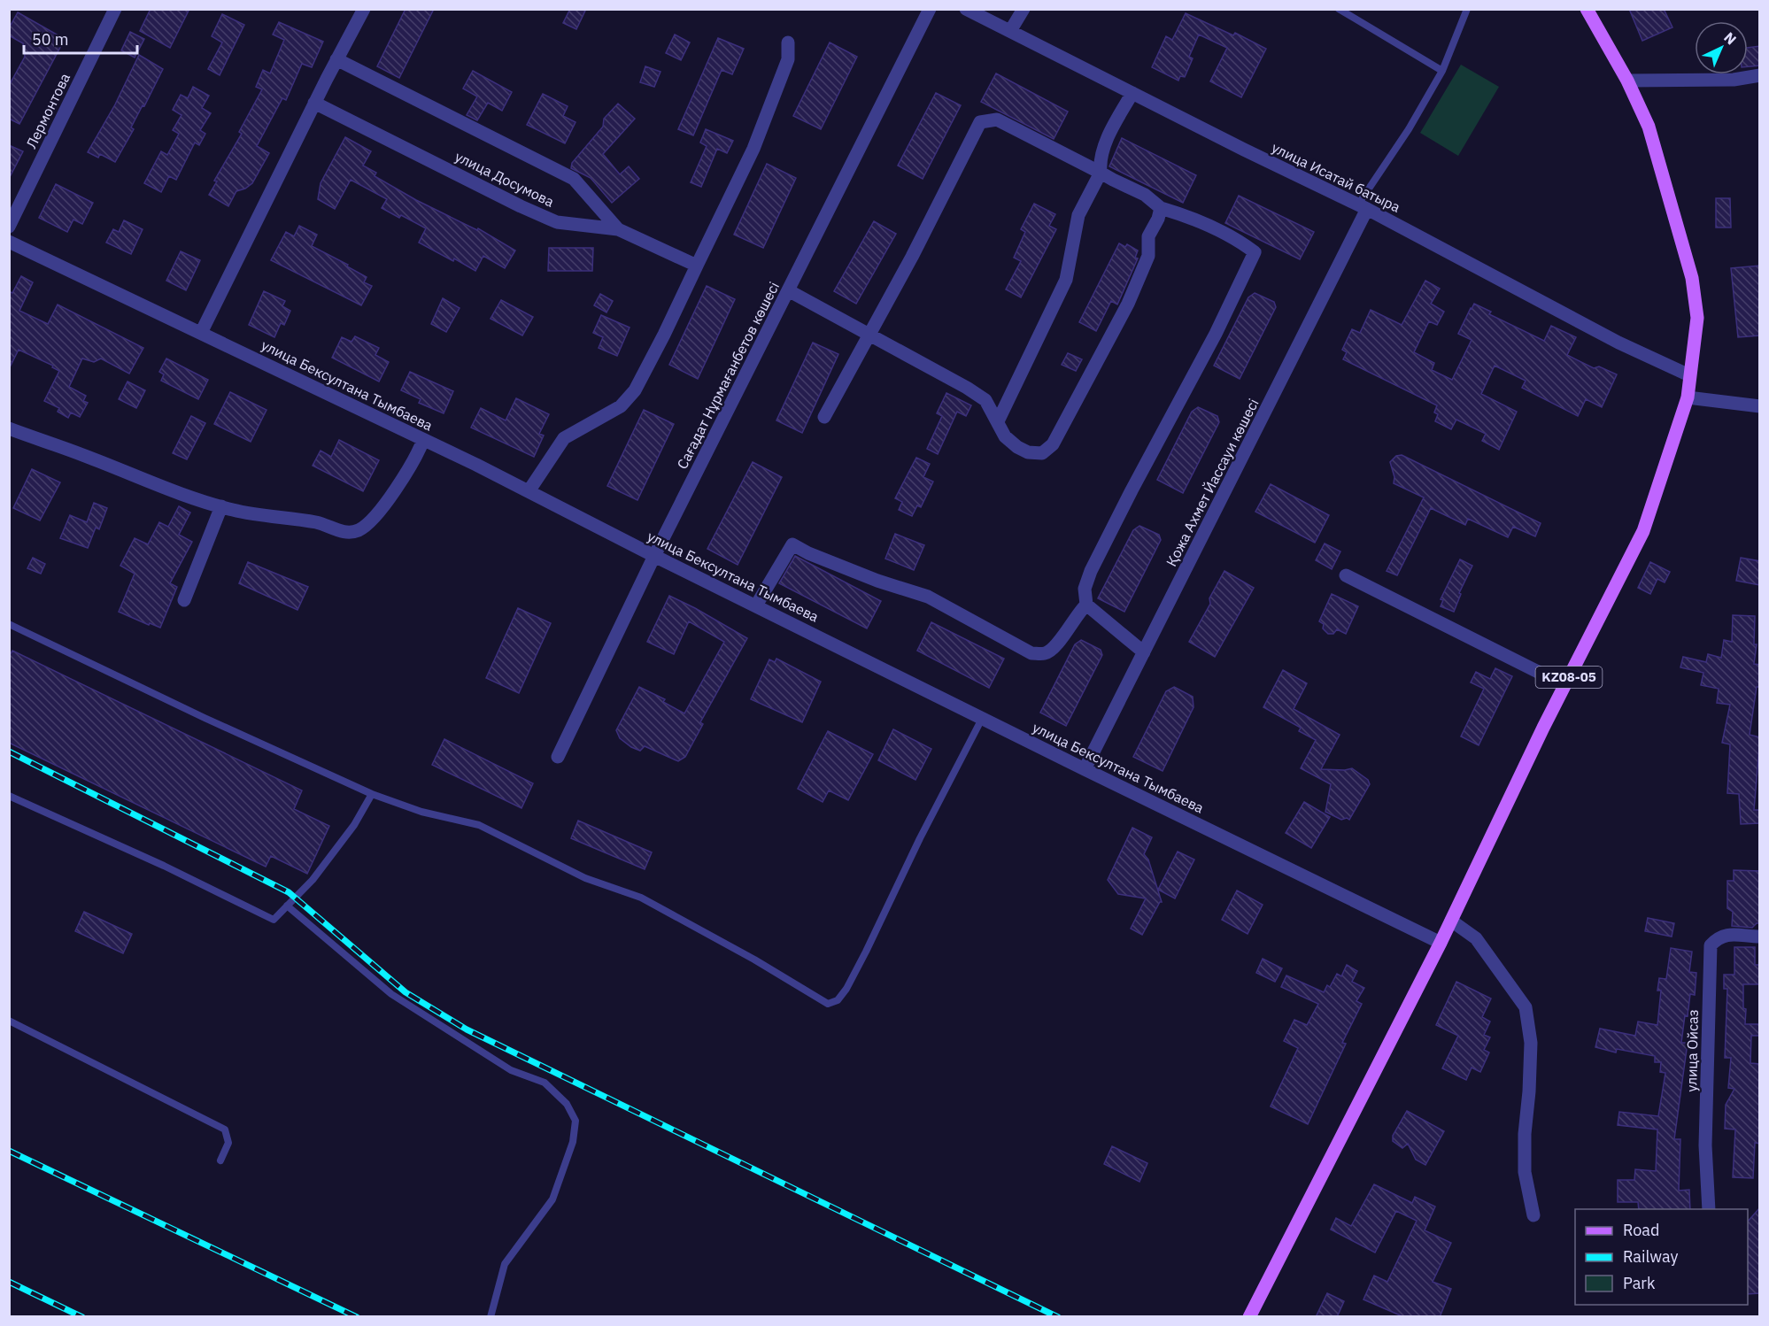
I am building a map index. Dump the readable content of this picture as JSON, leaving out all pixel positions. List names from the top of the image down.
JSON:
{
  "streets": {
    "main road": ["KZ08-05"],
    "street": [
      "Лермонтова",
      "улица Исатай батыра",
      "улица Досумова",
      "Сағадат Нұрмағанбетов көшесі",
      "улица Бексултана Тымбаева",
      "Қожа Ахмет Йассауи көшесі",
      "улица Ойсаз"
    ]
  },
  "crossings": [
    ["улица Исатай батыра", "Қожа Ахмет Йассауи көшесі"],
    ["улица Исатай батыра", "KZ08-05"],
    ["Сағадат Нұрмағанбетов көшесі", "улица Бексултана Тымбаева"],
    ["улица Бексултана Тымбаева", "Қожа Ахмет Йассауи көшесі"],
    ["улица Бексултана Тымбаева", "KZ08-05"]
  ],
  "legend": ["Road", "Railway", "Park"],
  "scale_bar": "50 m",
  "north": "top right"
}
